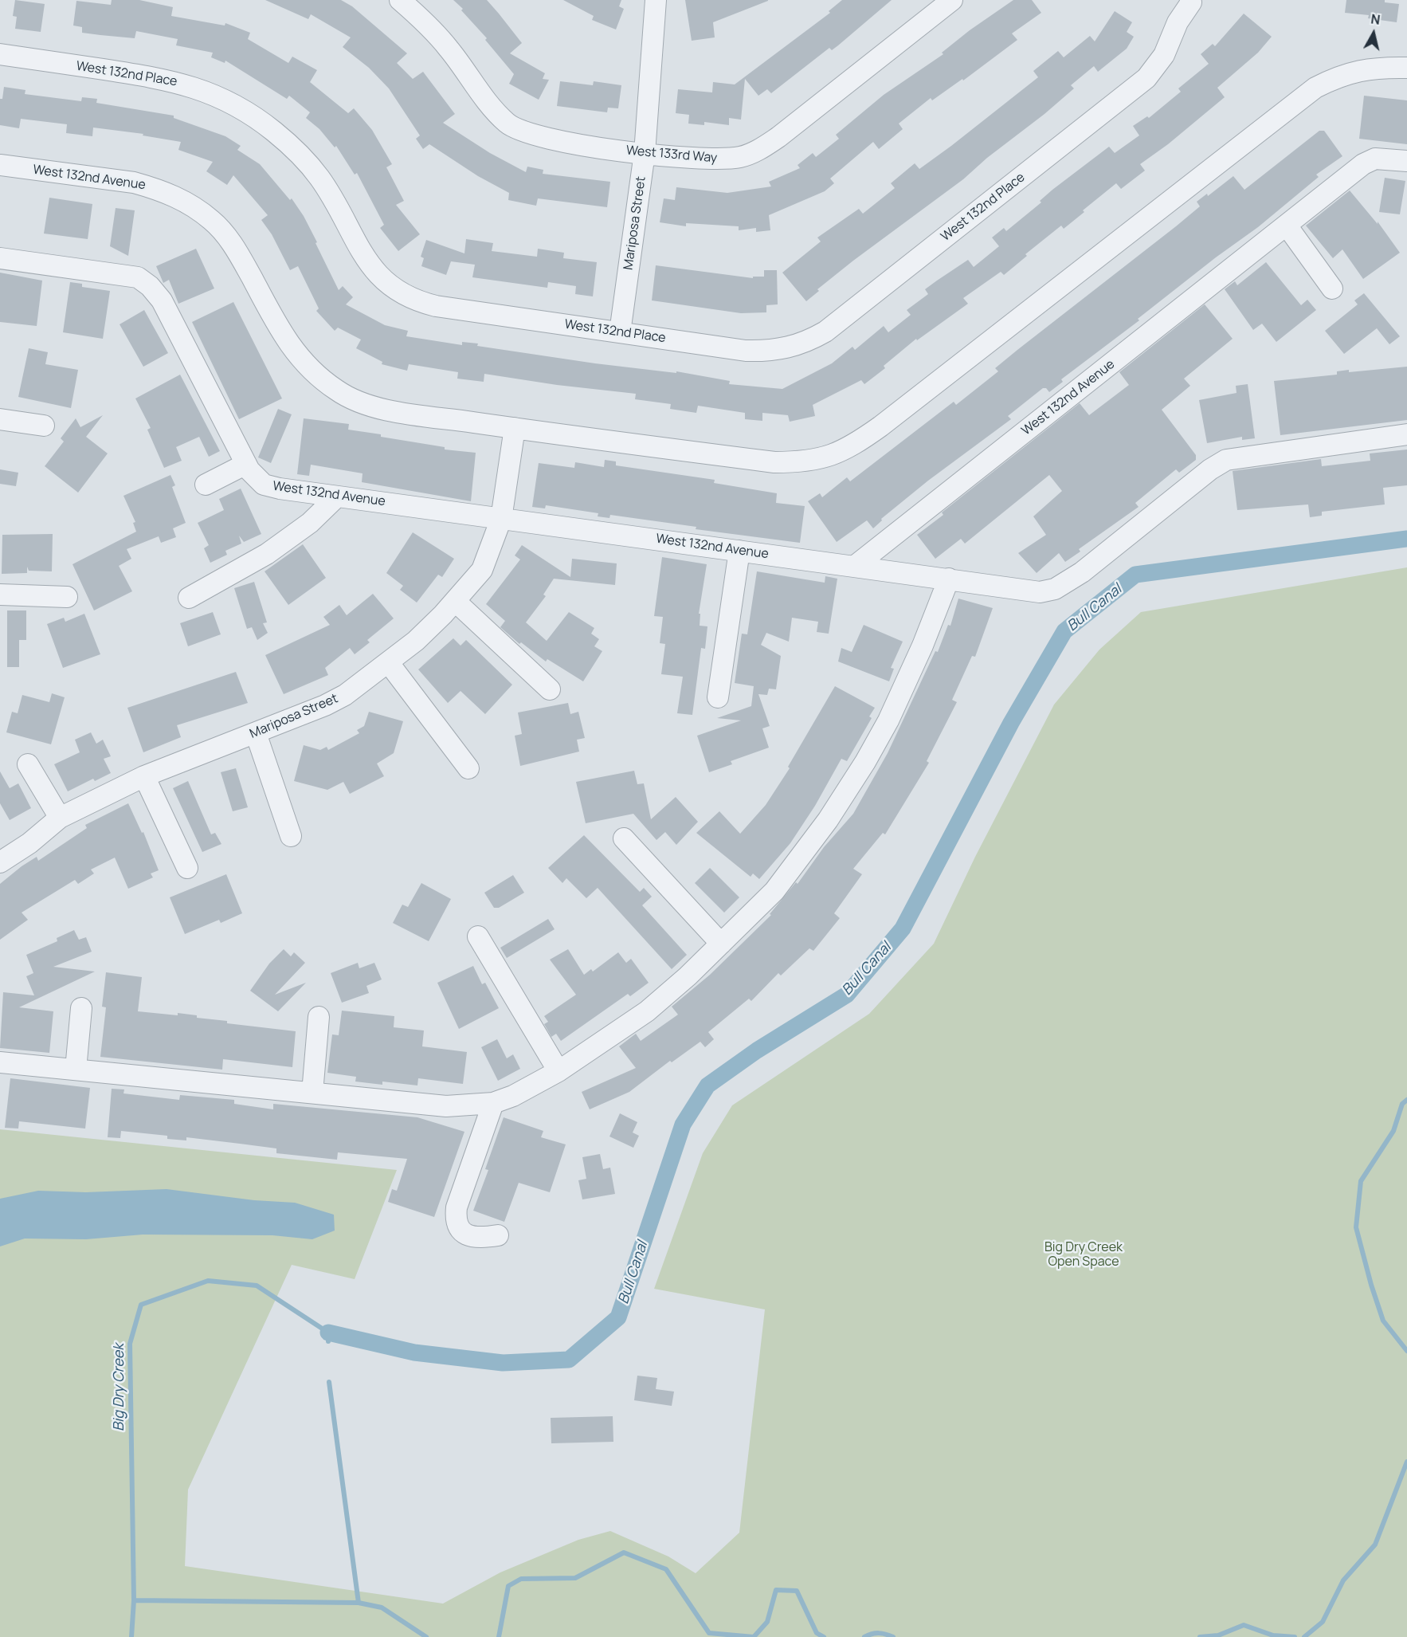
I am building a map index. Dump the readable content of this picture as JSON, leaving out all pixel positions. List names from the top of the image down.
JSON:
{
  "streets": {
    "street": [
      "West 132nd Place",
      "West 133rd Way",
      "West 132nd Avenue",
      "Mariposa Street"
    ]
  },
  "crossings": [
    ["West 132nd Place", "Mariposa Street"],
    ["West 133rd Way", "Mariposa Street"],
    ["West 132nd Avenue", "Mariposa Street"]
  ],
  "water": ["Bull Canal", "Big Dry Creek"],
  "parks": ["Big Dry Creek Open Space"],
  "north": "top"
}
